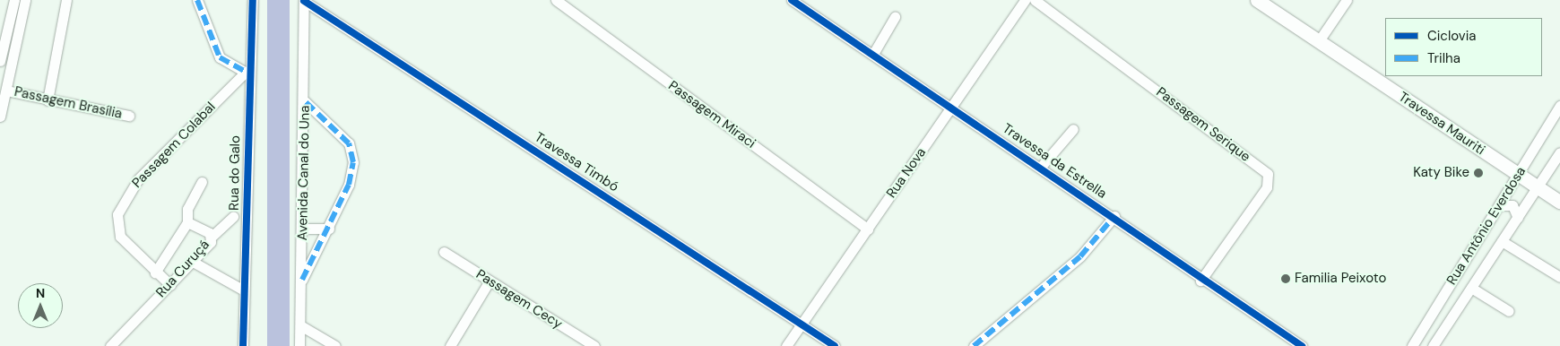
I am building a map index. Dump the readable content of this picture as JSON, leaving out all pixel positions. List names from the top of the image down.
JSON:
{
  "streets": {
    "main road": ["Travessa Mauriti"],
    "street": [
      "Passagem Brasília",
      "Passagem Miraci",
      "Passagem Serique",
      "Passagem Colabal",
      "Travessa da Estrella",
      "Travessa Timbó",
      "Rua do Galo",
      "Avenida Canal do Una",
      "Rua Nova",
      "Rua Antônio Everdosa",
      "Rua Curuçá",
      "Passagem Cecy"
    ]
  },
  "crossings": [
    ["Passagem Miraci", "Rua Nova"],
    ["Travessa Mauriti", "Rua Antônio Everdosa"],
    ["Passagem Serique", "Travessa da Estrella"],
    ["Passagem Colabal", "Rua do Galo"],
    ["Passagem Colabal", "Rua Curuçá"],
    ["Travessa da Estrella", "Rua Nova"],
    ["Travessa Timbó", "Avenida Canal do Una"],
    ["Travessa Timbó", "Rua Nova"]
  ],
  "places": ["Katy Bike", "Familia Peixoto"],
  "legend": ["Ciclovia", "Trilha"],
  "north": "top"
}
